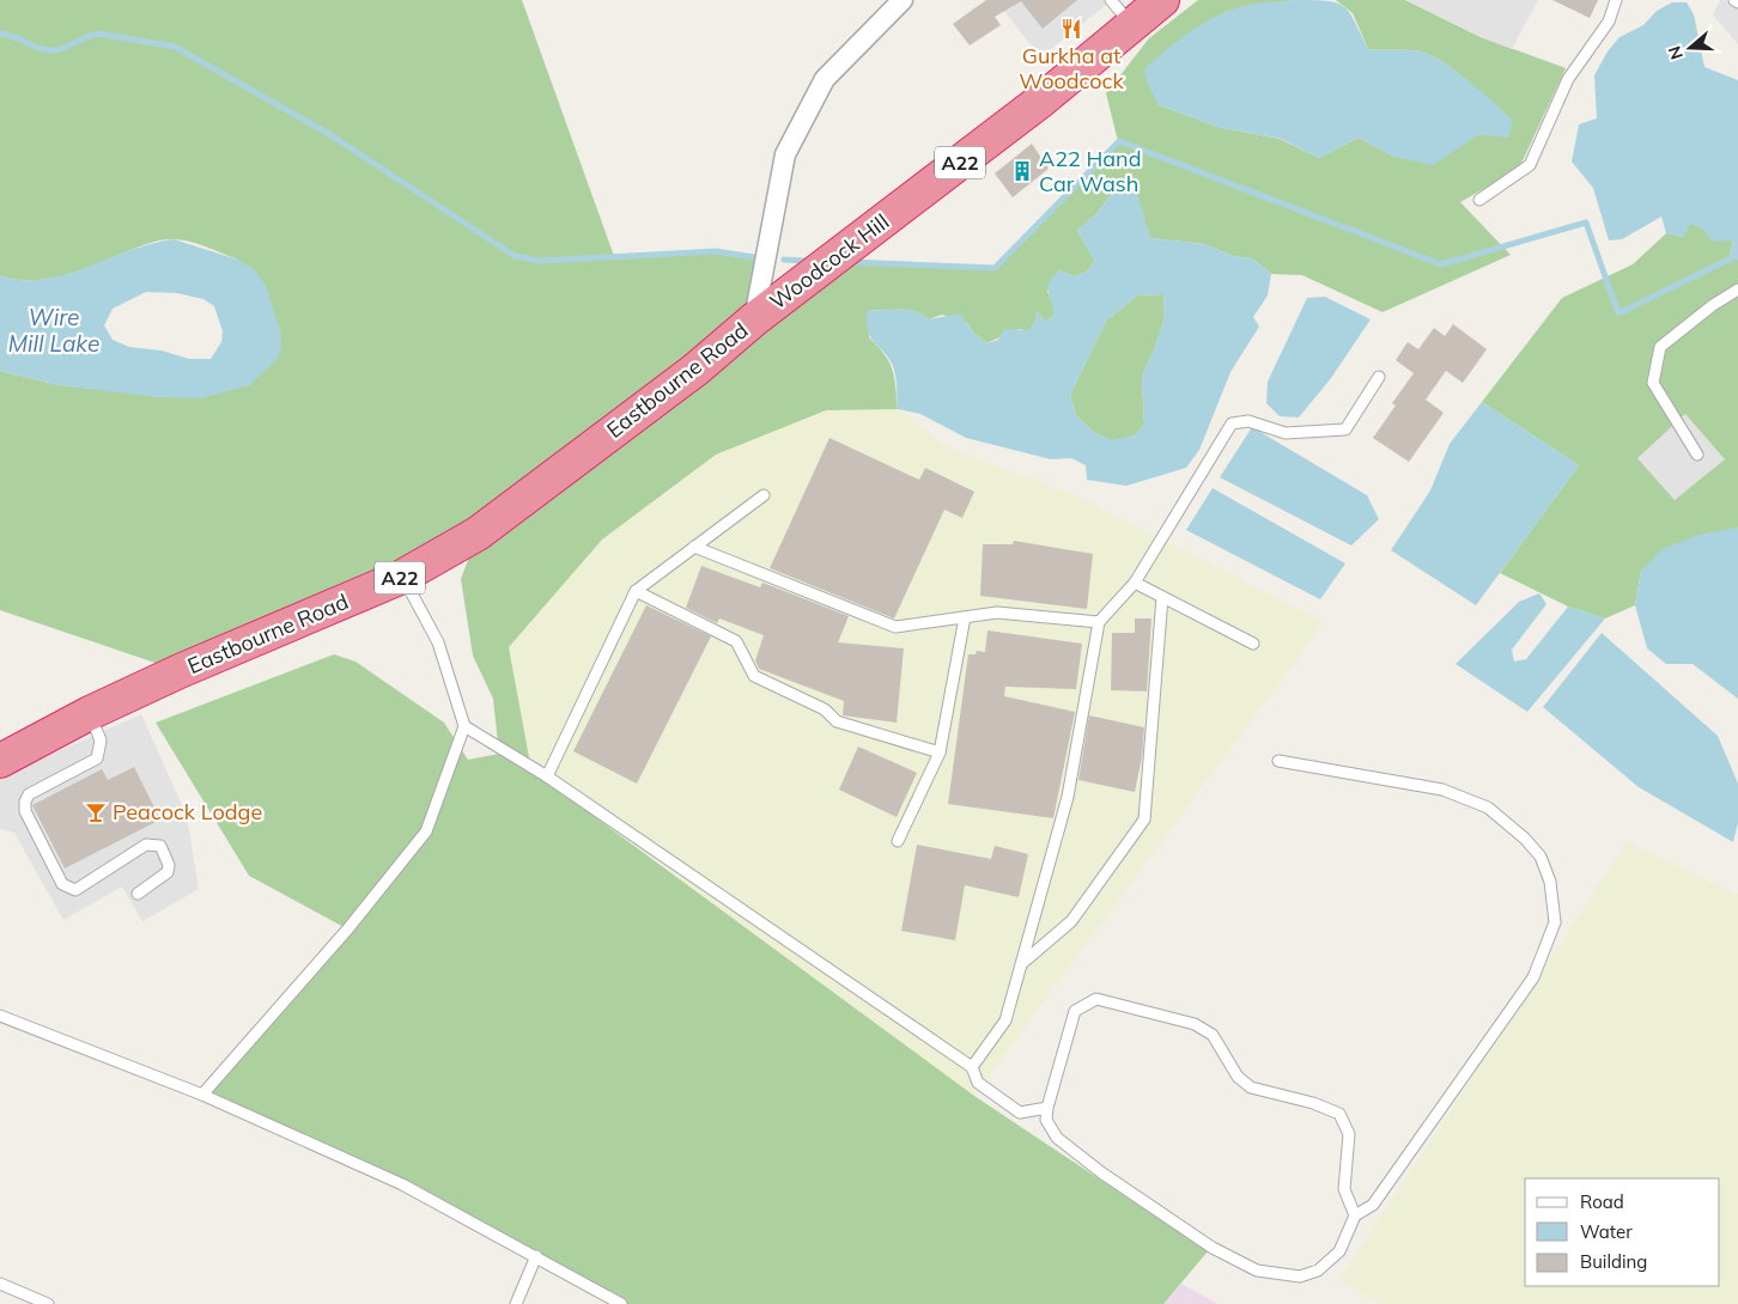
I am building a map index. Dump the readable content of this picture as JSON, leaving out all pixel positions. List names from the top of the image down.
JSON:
{
  "streets": {
    "highway": ["A22", "Woodcock Hill", "Eastbourne Road"]
  },
  "crossings": [
    ["Woodcock Hill", "Eastbourne Road"]
  ],
  "water": ["Wire Mill Lake"],
  "places": {
    "restaurant": ["Gurkha at Woodcock"],
    "building": ["A22 Hand Car Wash"],
    "bar": ["Peacock Lodge"]
  },
  "legend": ["Road", "Water", "Building"],
  "north": "left"
}
